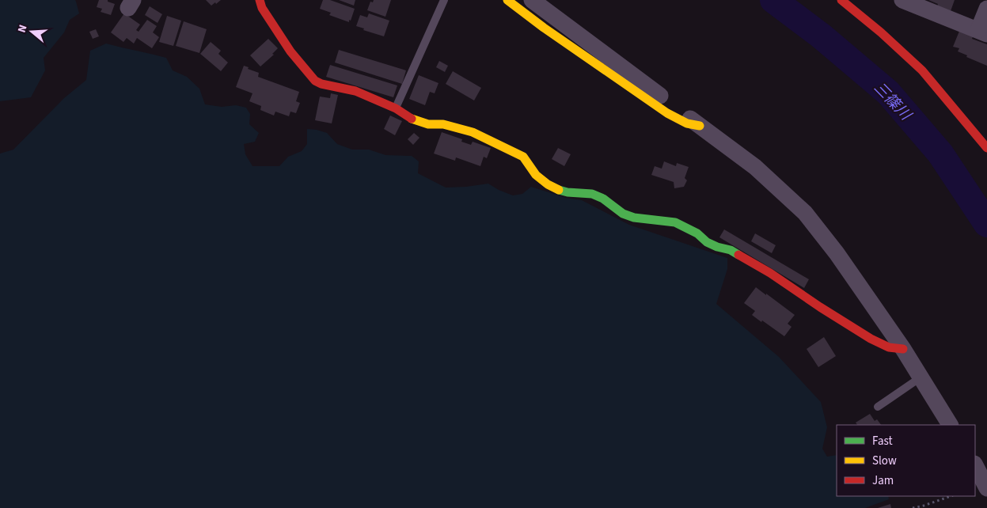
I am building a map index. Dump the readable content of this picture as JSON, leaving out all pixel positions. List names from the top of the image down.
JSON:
{
  "water": ["三篠川"],
  "legend": ["Fast", "Slow", "Jam"],
  "north": "left"
}
